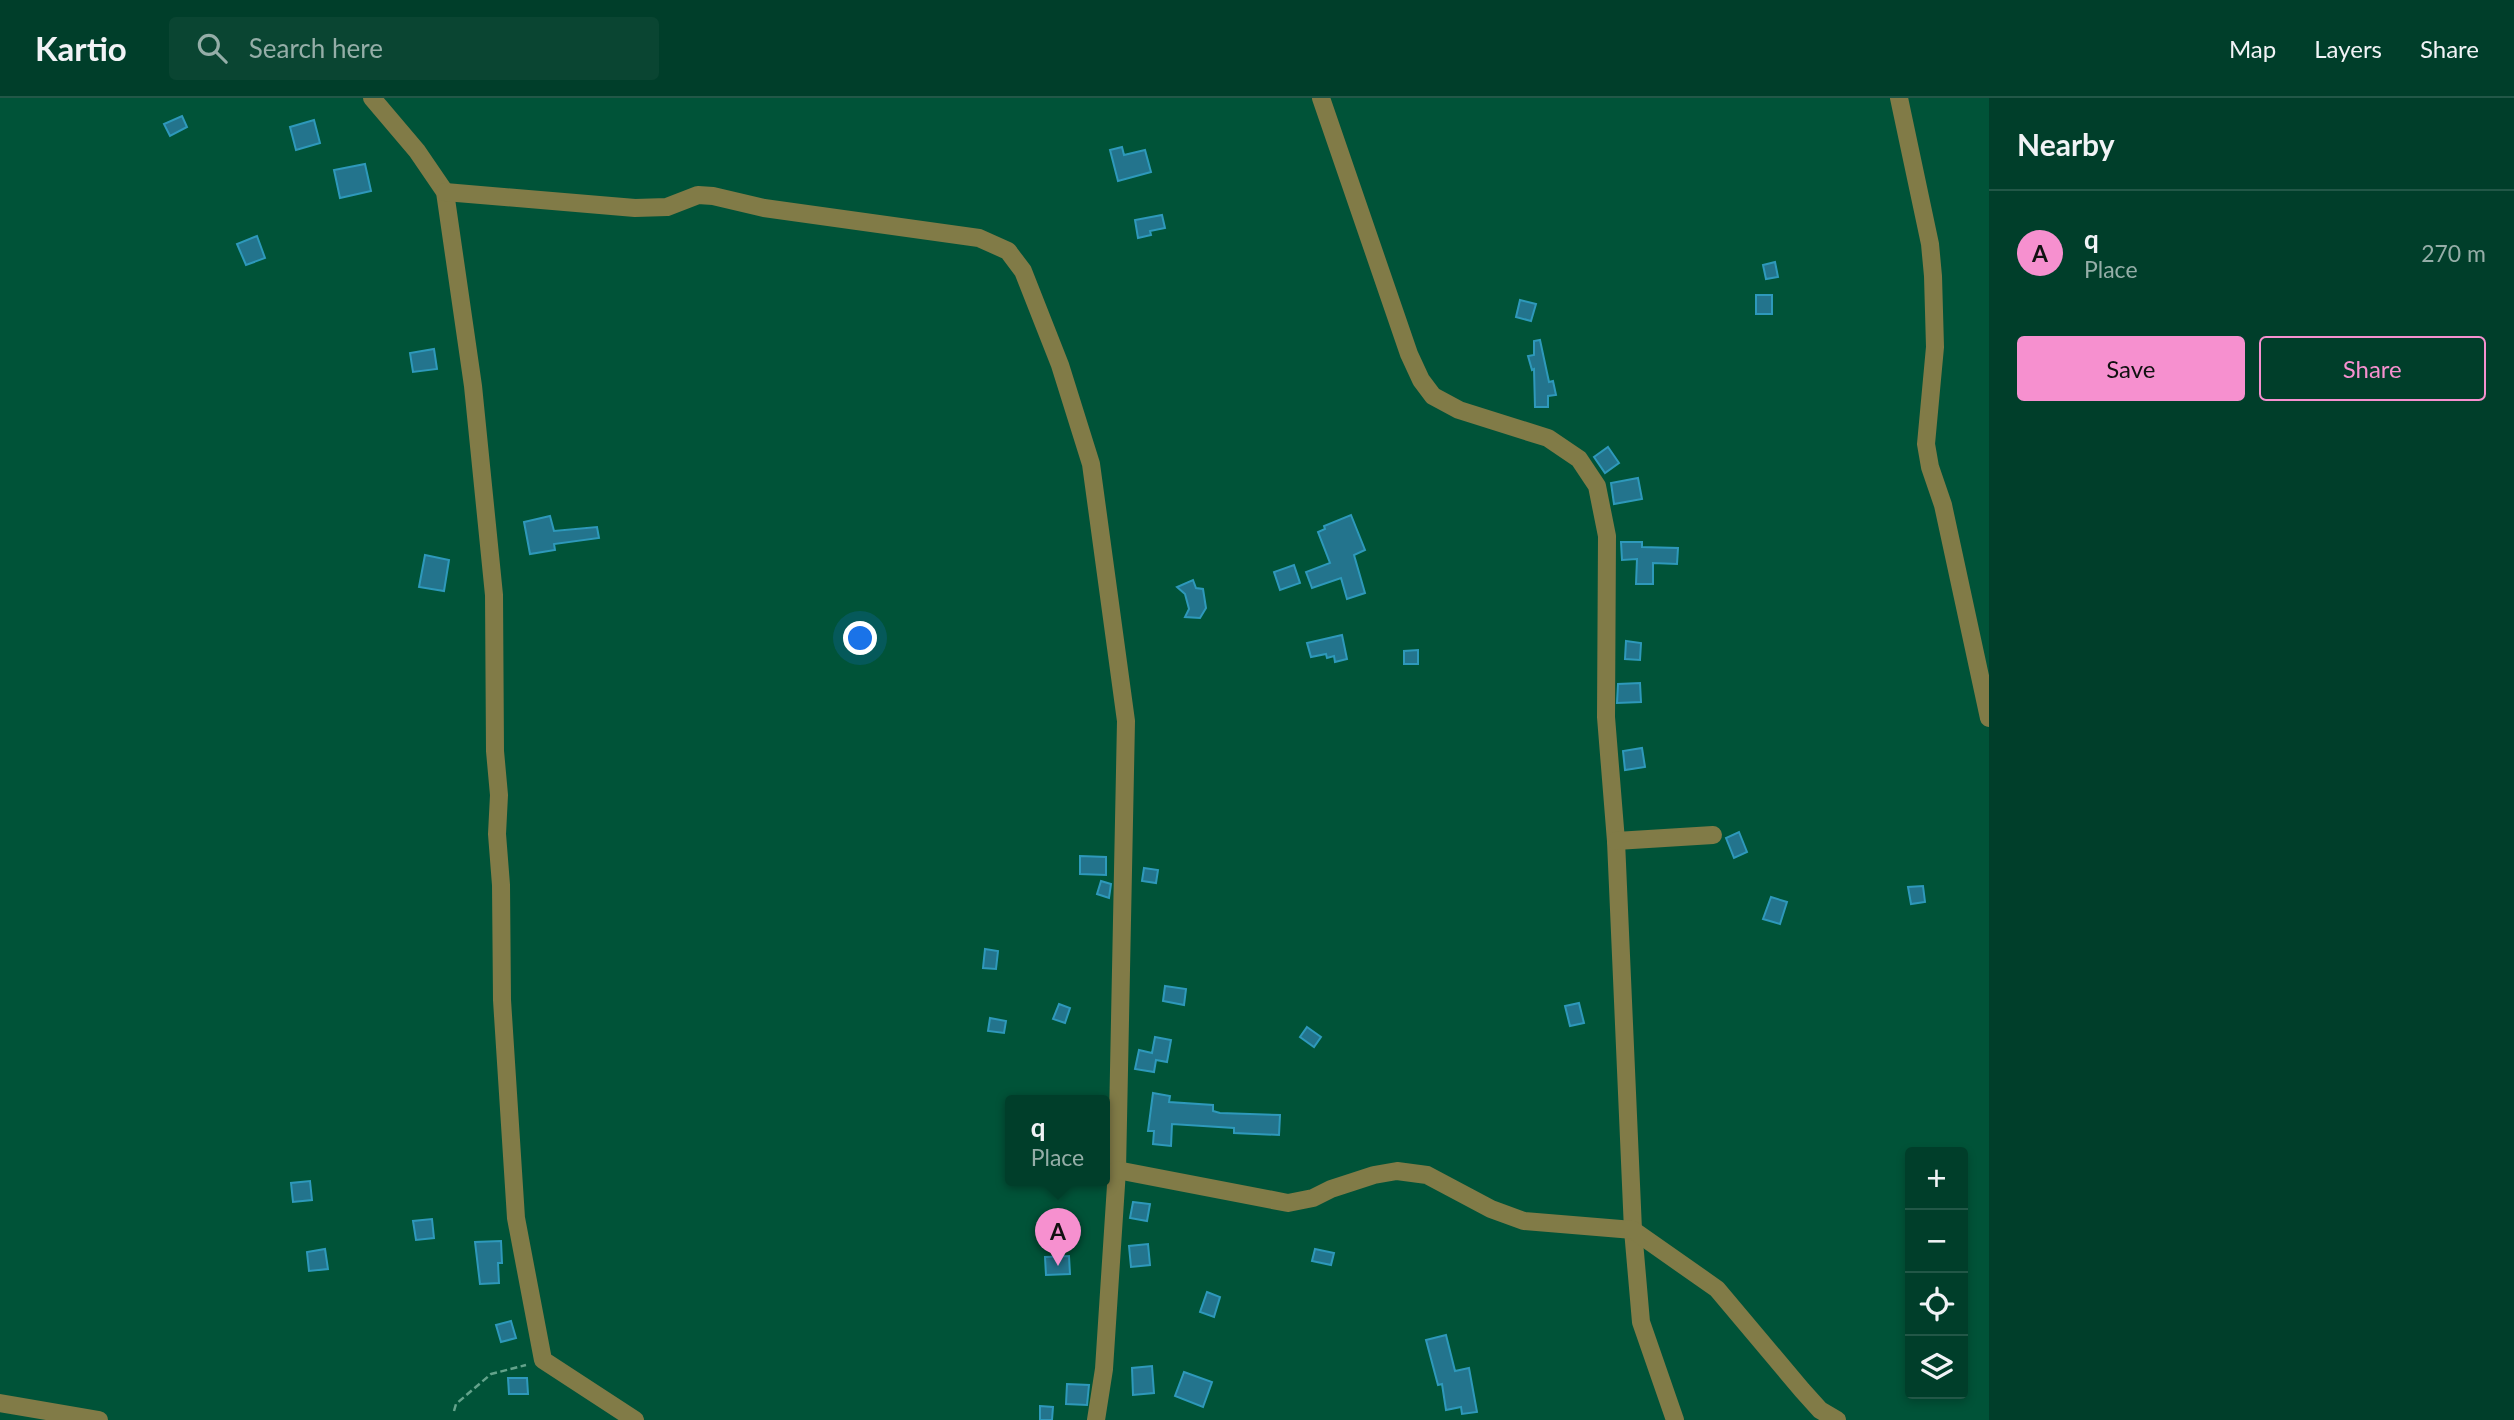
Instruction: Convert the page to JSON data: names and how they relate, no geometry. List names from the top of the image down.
{
  "page": {
    "header": "Kartio",
    "search": "Search here",
    "nav": ["Map", "Layers", "Share"],
    "heading": "Nearby",
    "list": [
      {
        "mark": "A",
        "name": "q",
        "note": "Place",
        "value": "270 m"
      }
    ],
    "buttons": ["Save", "Share"],
    "popup": ["q", "Place"],
    "map_buttons": ["+", "−"],
    "pins": "A"
  }
}
